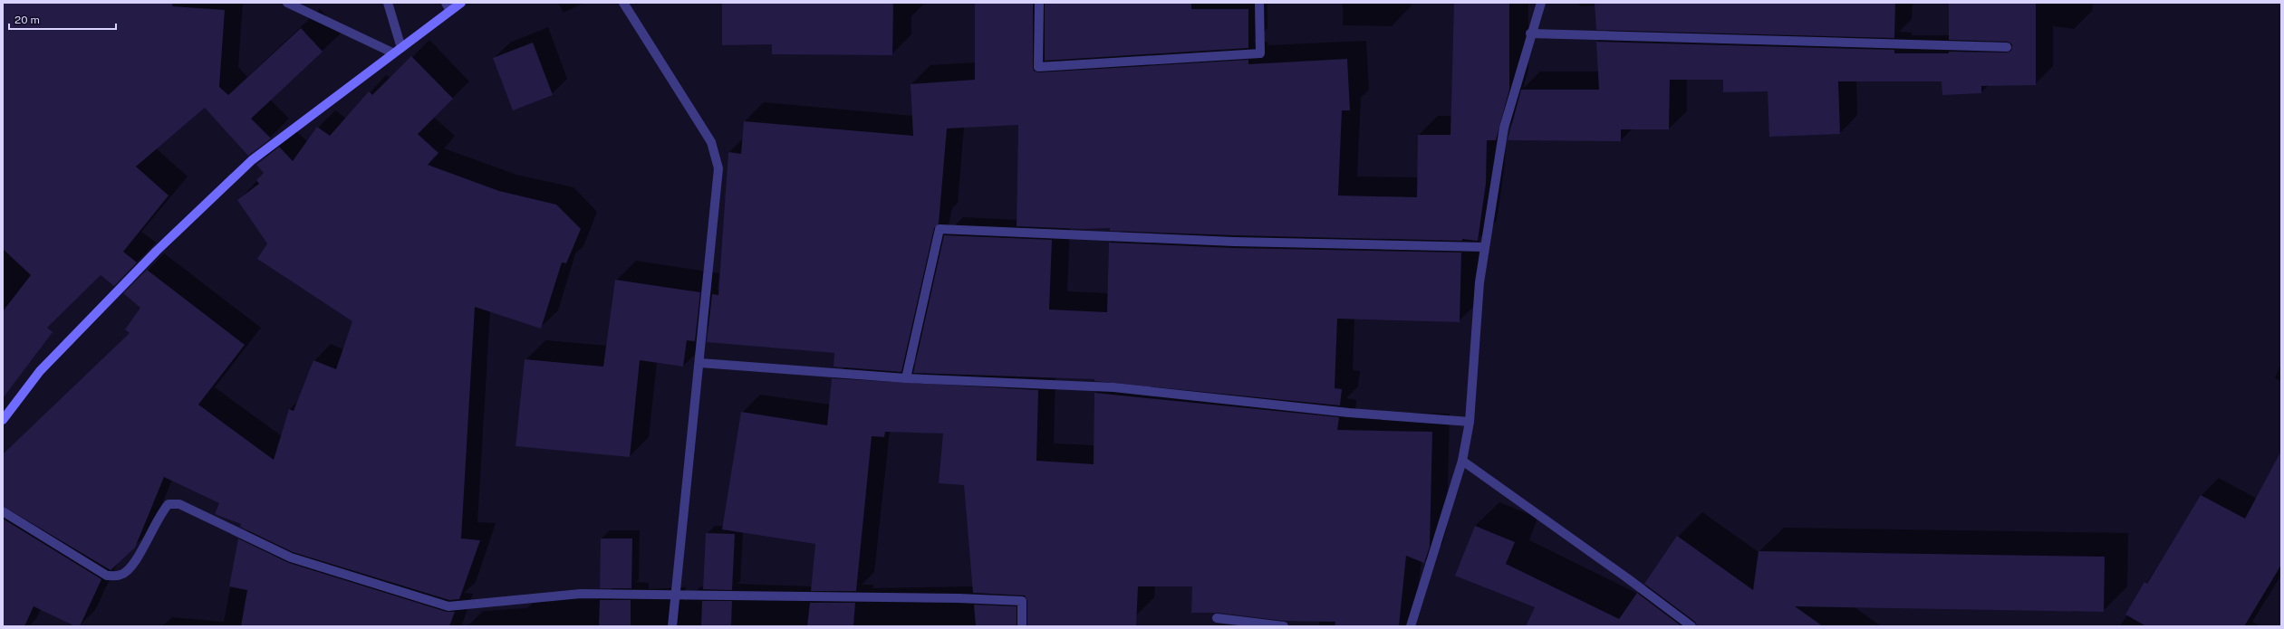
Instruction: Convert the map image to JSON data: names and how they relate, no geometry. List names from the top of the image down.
{
  "scale_bar": "20 m"
}
